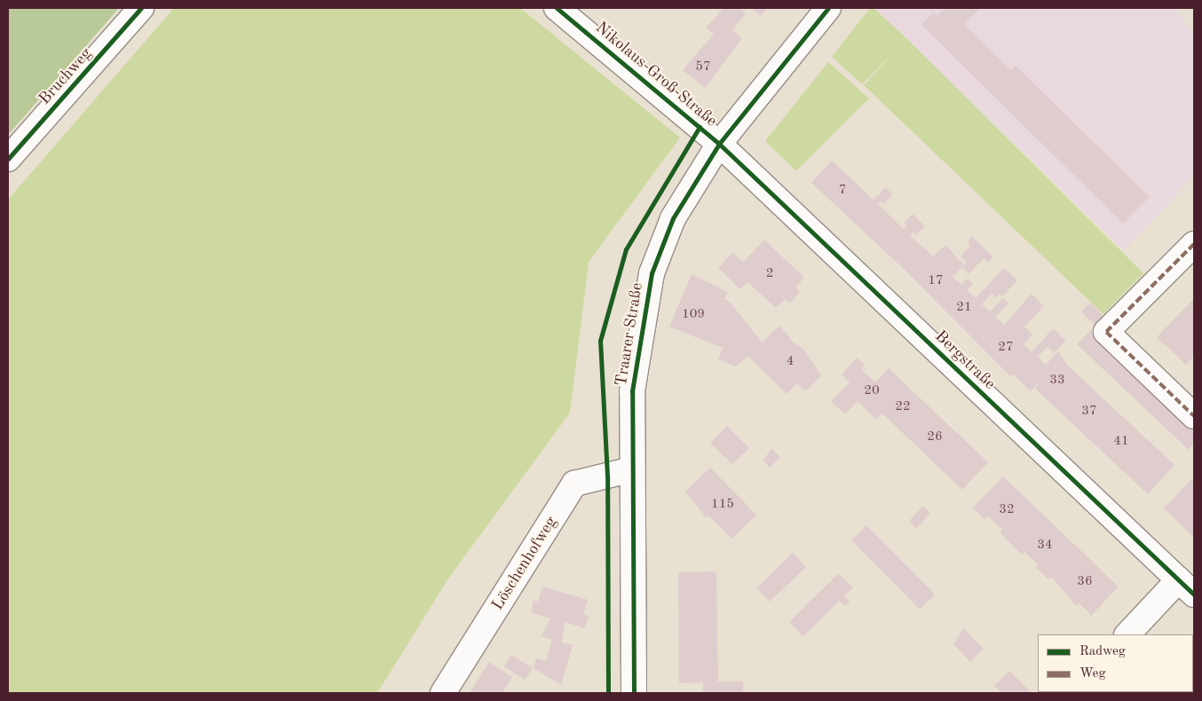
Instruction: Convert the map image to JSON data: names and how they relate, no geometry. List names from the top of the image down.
{
  "streets": {
    "street": [
      "Nikolaus-Groß-Straße",
      "Bruchweg",
      "Traarer Straße",
      "Bergstraße",
      "Löschenhofweg"
    ]
  },
  "crossings": [
    ["Nikolaus-Groß-Straße", "Traarer Straße"],
    ["Nikolaus-Groß-Straße", "Bergstraße"],
    ["Traarer Straße", "Bergstraße"],
    ["Traarer Straße", "Löschenhofweg"]
  ],
  "house_numbers": [
    "57",
    "7",
    "2",
    "17",
    "21",
    "109",
    "27",
    "4",
    "33",
    "20",
    "22",
    "37",
    "26",
    "41",
    "115",
    "32",
    "34",
    "36"
  ],
  "legend": ["Radweg", "Weg"]
}
